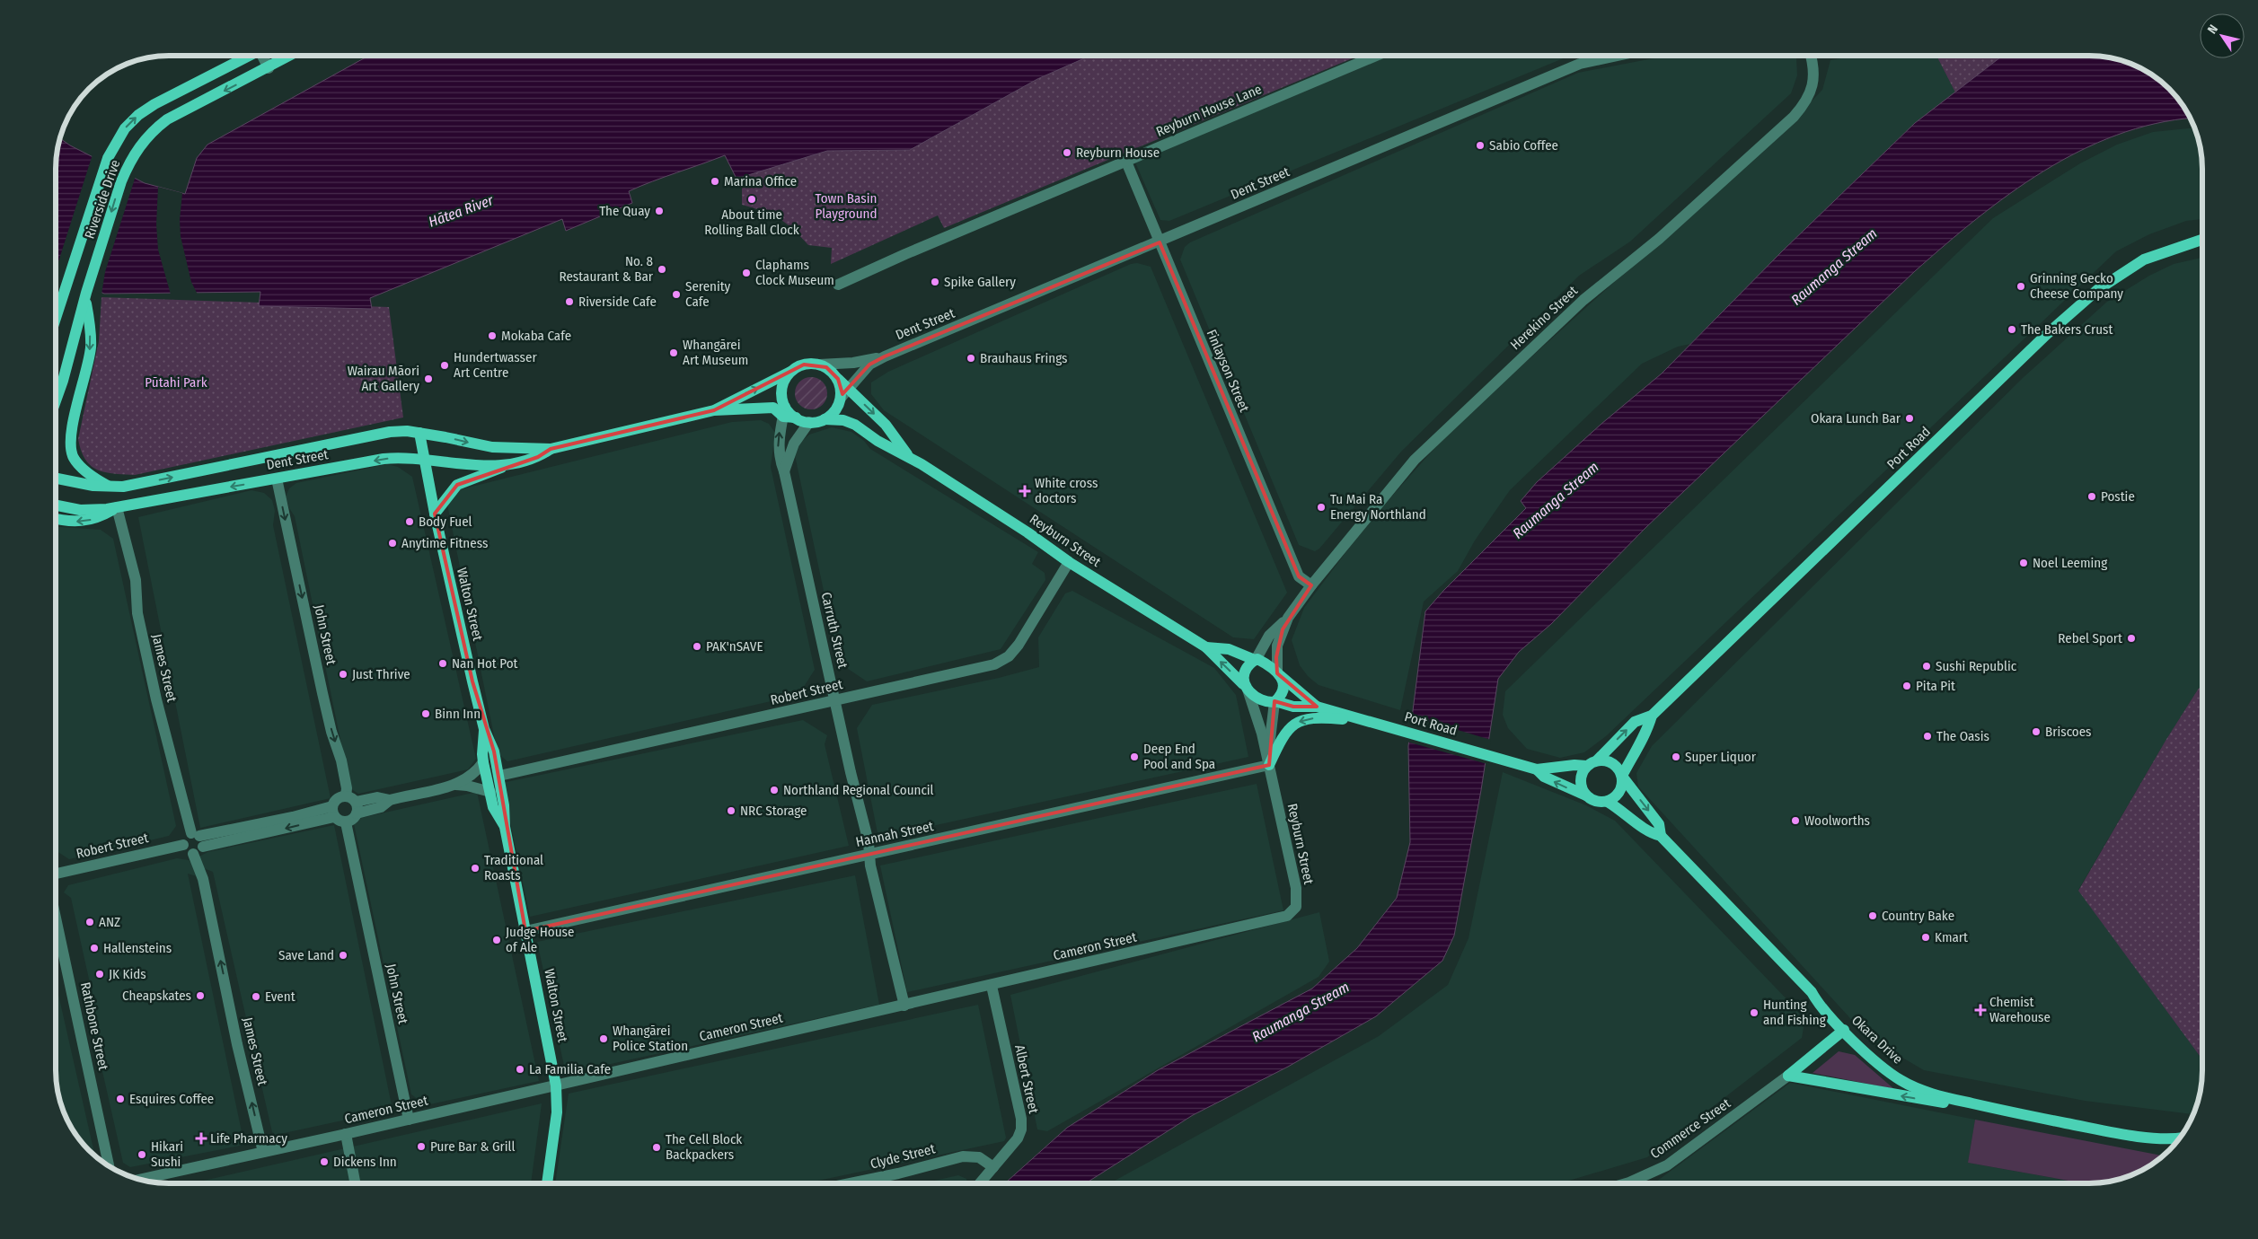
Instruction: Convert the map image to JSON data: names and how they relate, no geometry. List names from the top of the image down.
{
  "streets": {
    "main road": [
      "Dent Street",
      "Riverside Drive",
      "Port Road",
      "Reyburn Street",
      "Walton Street",
      "Okara Drive",
      "Commerce Street"
    ],
    "street": [
      "Reyburn House Lane",
      "Herekino Street",
      "Finlayson Street",
      "Carruth Street",
      "John Street",
      "James Street",
      "Robert Street",
      "Hannah Street",
      "Cameron Street",
      "Rathbone Street",
      "Albert Street",
      "Clyde Street"
    ]
  },
  "crossings": [
    ["Reyburn House Lane", "Finlayson Street"],
    ["Dent Street", "Finlayson Street"],
    ["Dent Street", "Reyburn Street"],
    ["Dent Street", "Walton Street"],
    ["Dent Street", "Carruth Street"],
    ["Dent Street", "John Street"],
    ["Dent Street", "James Street"],
    ["Herekino Street", "Finlayson Street"],
    ["Herekino Street", "Port Road"],
    ["Herekino Street", "Reyburn Street"],
    ["Port Road", "Reyburn Street"],
    ["Port Road", "Okara Drive"],
    ["Reyburn Street", "Carruth Street"],
    ["Reyburn Street", "Robert Street"],
    ["Reyburn Street", "Hannah Street"],
    ["Reyburn Street", "Cameron Street"],
    ["Walton Street", "Robert Street"],
    ["Walton Street", "Hannah Street"],
    ["Walton Street", "Cameron Street"],
    ["Carruth Street", "Robert Street"],
    ["Carruth Street", "Hannah Street"],
    ["Carruth Street", "Cameron Street"],
    ["John Street", "Cameron Street"],
    ["James Street", "Robert Street"],
    ["James Street", "Cameron Street"],
    ["Cameron Street", "Albert Street"],
    ["Okara Drive", "Commerce Street"],
    ["Albert Street", "Clyde Street"]
  ],
  "one_way": ["John Street", "James Street"],
  "water": ["Hātea River", "Raumanga Stream"],
  "parks": ["Town Basin Playground", "Pūtahi Park"],
  "places": {
    "other": [
      "Sabio Coffee",
      "Reyburn House",
      "Marina Office",
      "About time Rolling Ball Clock",
      "The Quay",
      "No. 8 Restaurant & Bar",
      "Claphams Clock Museum",
      "Spike Gallery",
      "Grinning Gecko Cheese Company",
      "Serenity Cafe",
      "Riverside Cafe",
      "The Bakers Crust",
      "Mokaba Cafe",
      "Whangārei Art Museum",
      "Brauhaus Frings",
      "Hundertwasser Art Centre",
      "Wairau Māori Art Gallery",
      "Okara Lunch Bar",
      "Postie",
      "Tu Mai Ra Energy Northland",
      "Body Fuel",
      "Anytime Fitness",
      "Noel Leeming",
      "Rebel Sport",
      "PAK'nSAVE",
      "Nan Hot Pot",
      "Sushi Republic",
      "Just Thrive",
      "Pita Pit",
      "Binn Inn",
      "Briscoes",
      "The Oasis",
      "Deep End Pool and Spa",
      "Super Liquor",
      "Northland Regional Council",
      "NRC Storage",
      "Woolworths",
      "Traditional Roasts",
      "Country Bake",
      "ANZ",
      "Kmart",
      "Judge House of Ale",
      "Hallensteins",
      "Save Land",
      "JK Kids",
      "Cheapskates",
      "Event",
      "Hunting and Fishing",
      "Whangārei Police Station",
      "La Familia Cafe",
      "Esquires Coffee",
      "Pure Bar & Grill",
      "The Cell Block Backpackers",
      "Hikari Sushi",
      "Dickens Inn"
    ],
    "health": ["White cross doctors", "Chemist Warehouse", "Life Pharmacy"]
  },
  "north": "top left"
}
